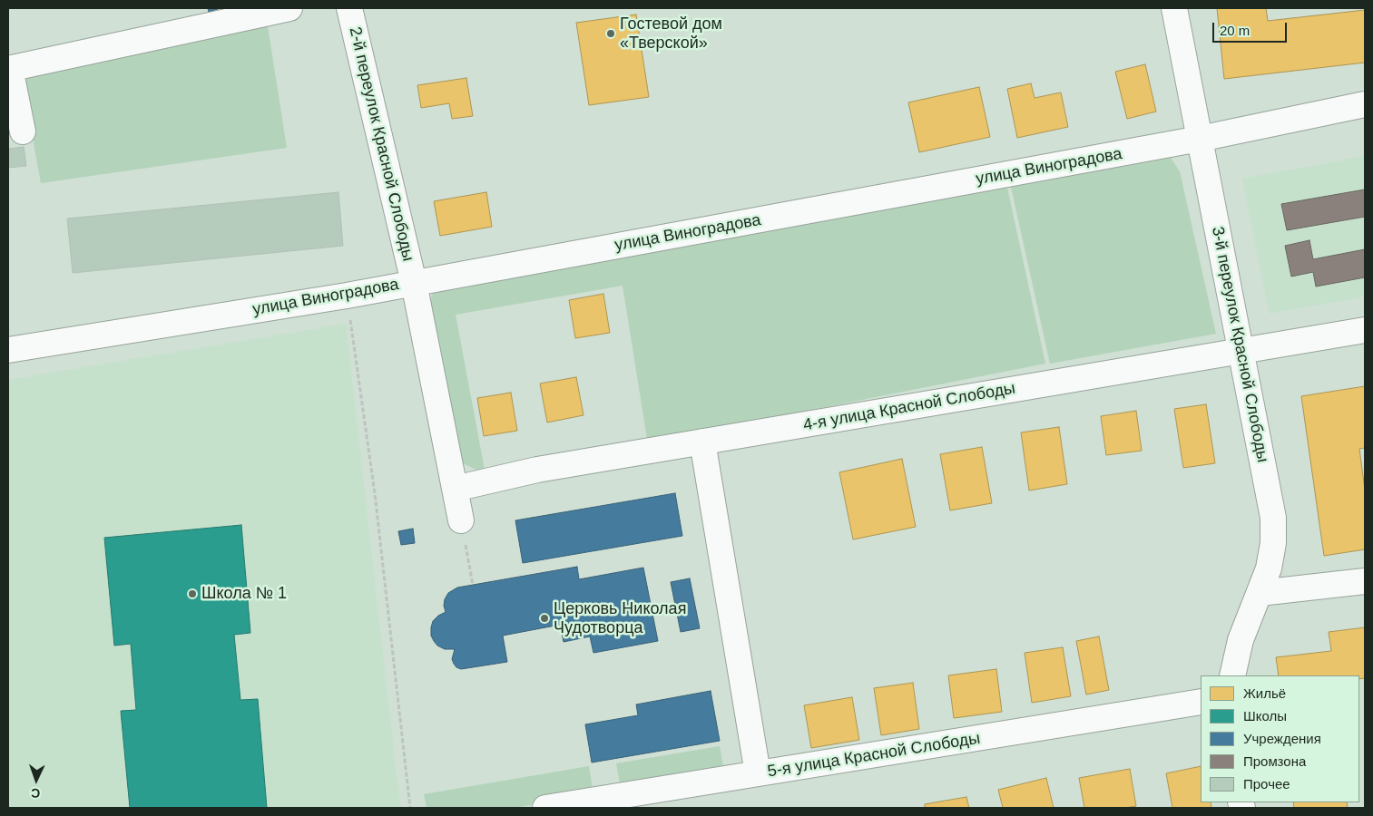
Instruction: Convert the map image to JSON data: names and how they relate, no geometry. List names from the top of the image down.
{
  "streets": {
    "street": [
      "2-й переулок Красной Слободы",
      "улица Виноградова",
      "3-й переулок Красной Слободы",
      "4-я улица Красной Слободы",
      "5-я улица Красной Слободы"
    ]
  },
  "crossings": [
    ["2-й переулок Красной Слободы", "улица Виноградова"],
    ["2-й переулок Красной Слободы", "4-я улица Красной Слободы"],
    ["улица Виноградова", "3-й переулок Красной Слободы"],
    ["3-й переулок Красной Слободы", "4-я улица Красной Слободы"]
  ],
  "places": ["Гостевой дом «Тверской»", "Школа № 1", "Церковь Николая Чудотворца"],
  "legend": [
    "Жильё",
    "Школы",
    "Учреждения",
    "Промзона",
    "Прочее"
  ],
  "scale_bar": "20 m",
  "north": "bottom"
}
